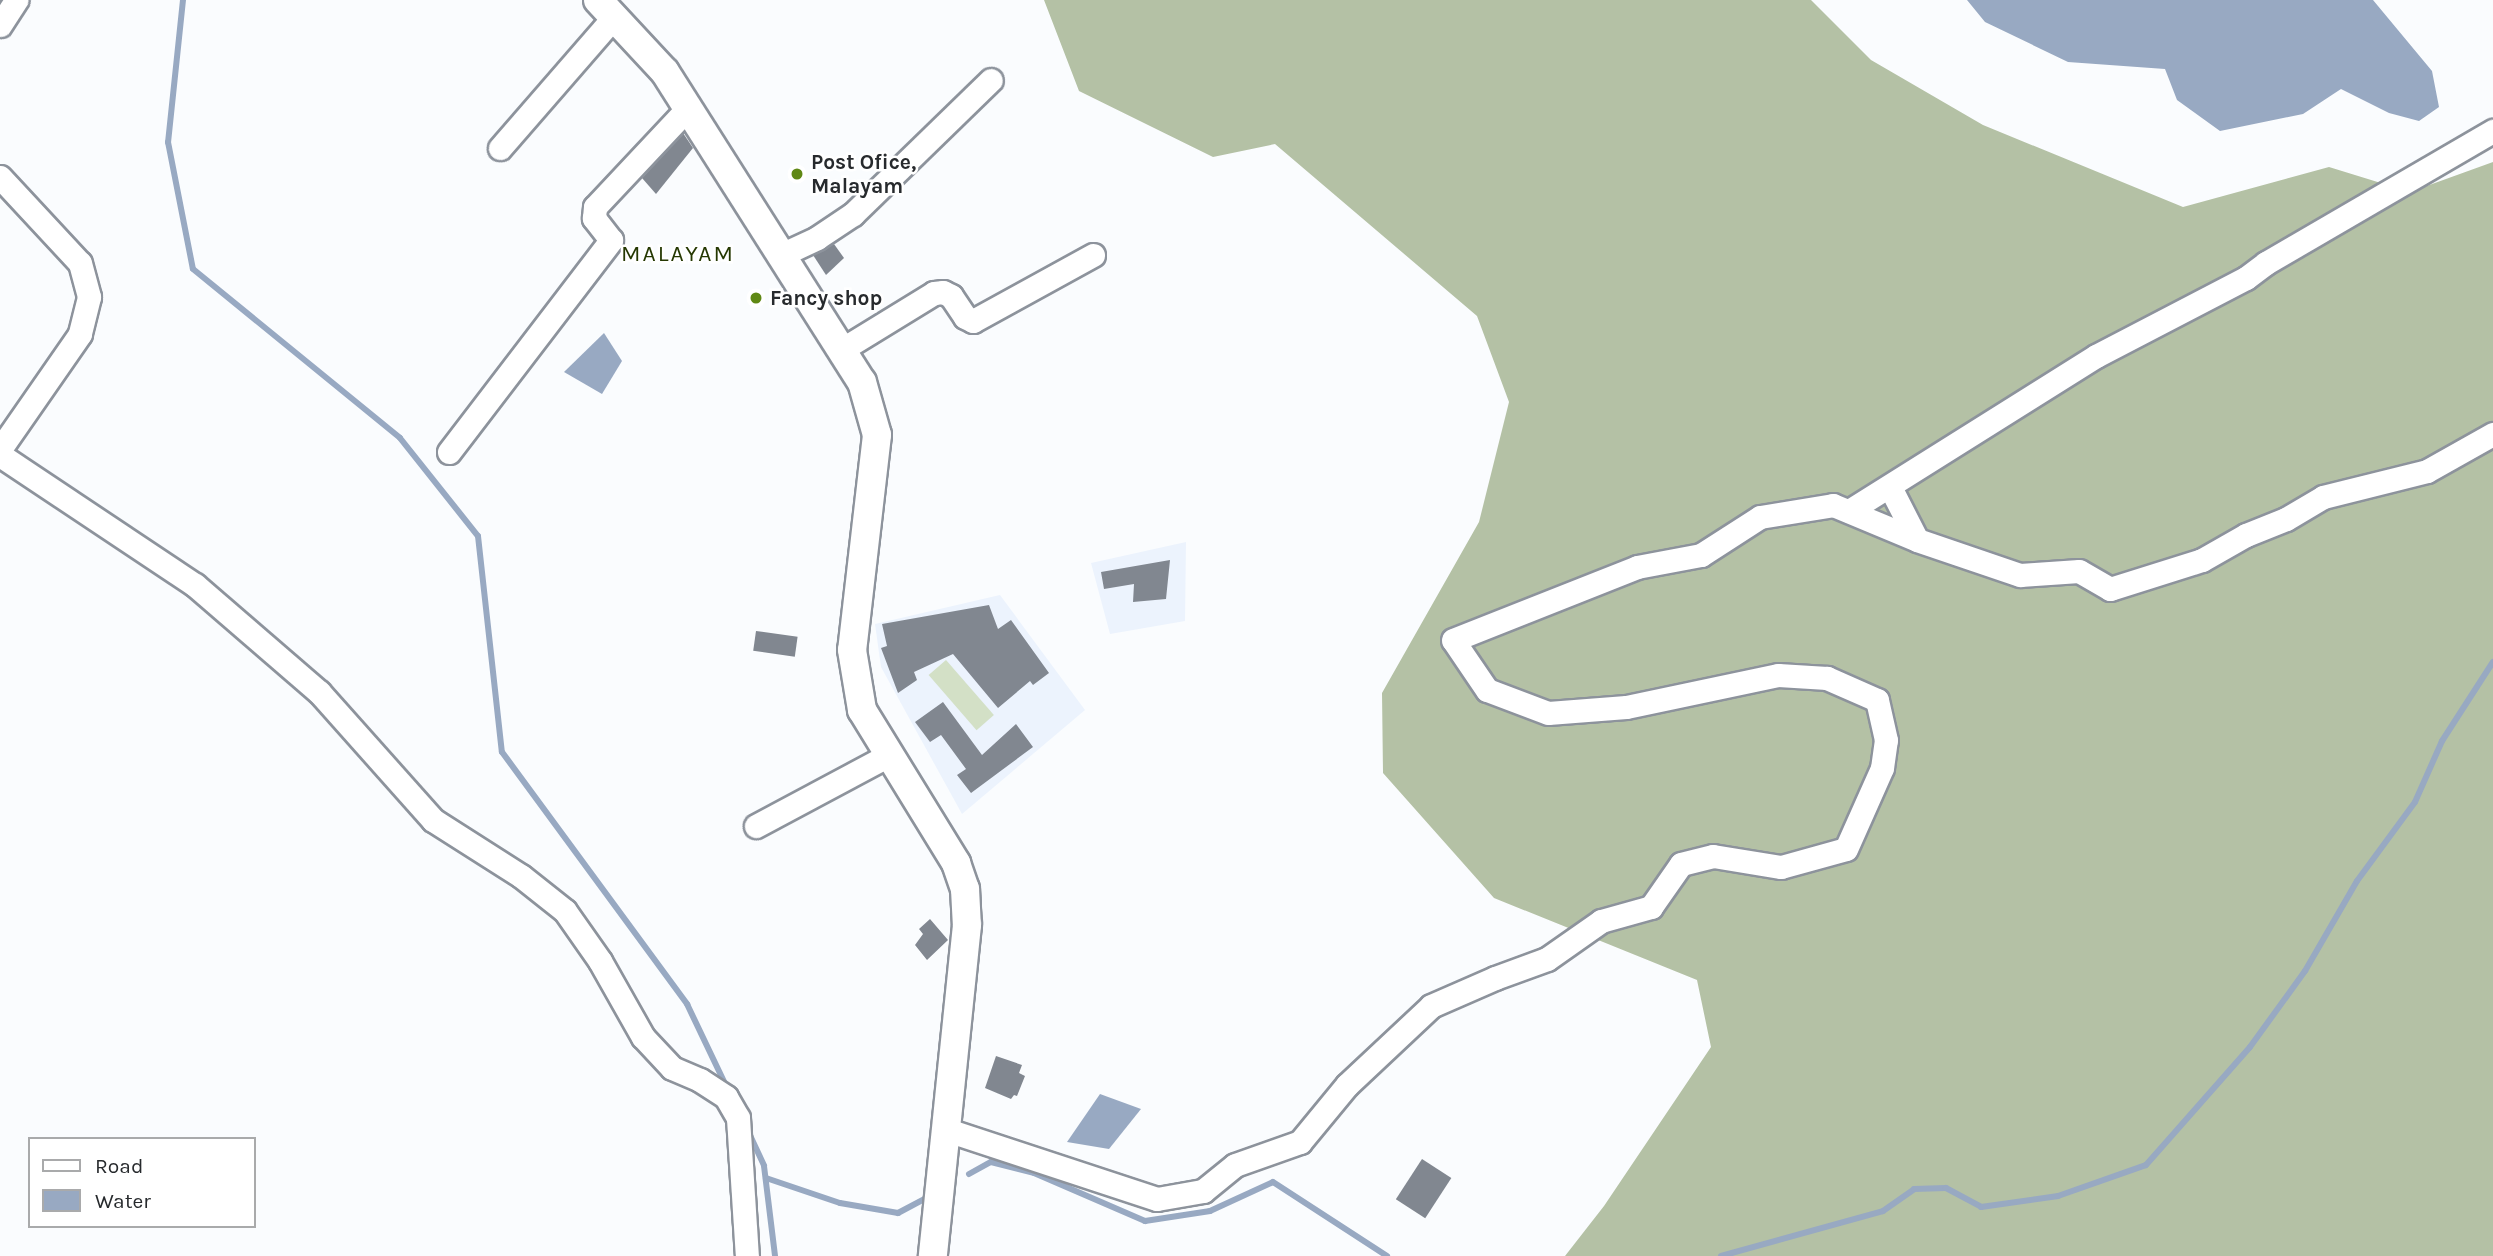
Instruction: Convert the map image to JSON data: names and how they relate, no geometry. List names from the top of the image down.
{
  "districts": ["MALAYAM"],
  "places": ["Post Ofice, Malayam", "Fancy shop"],
  "legend": ["Road", "Water"]
}
